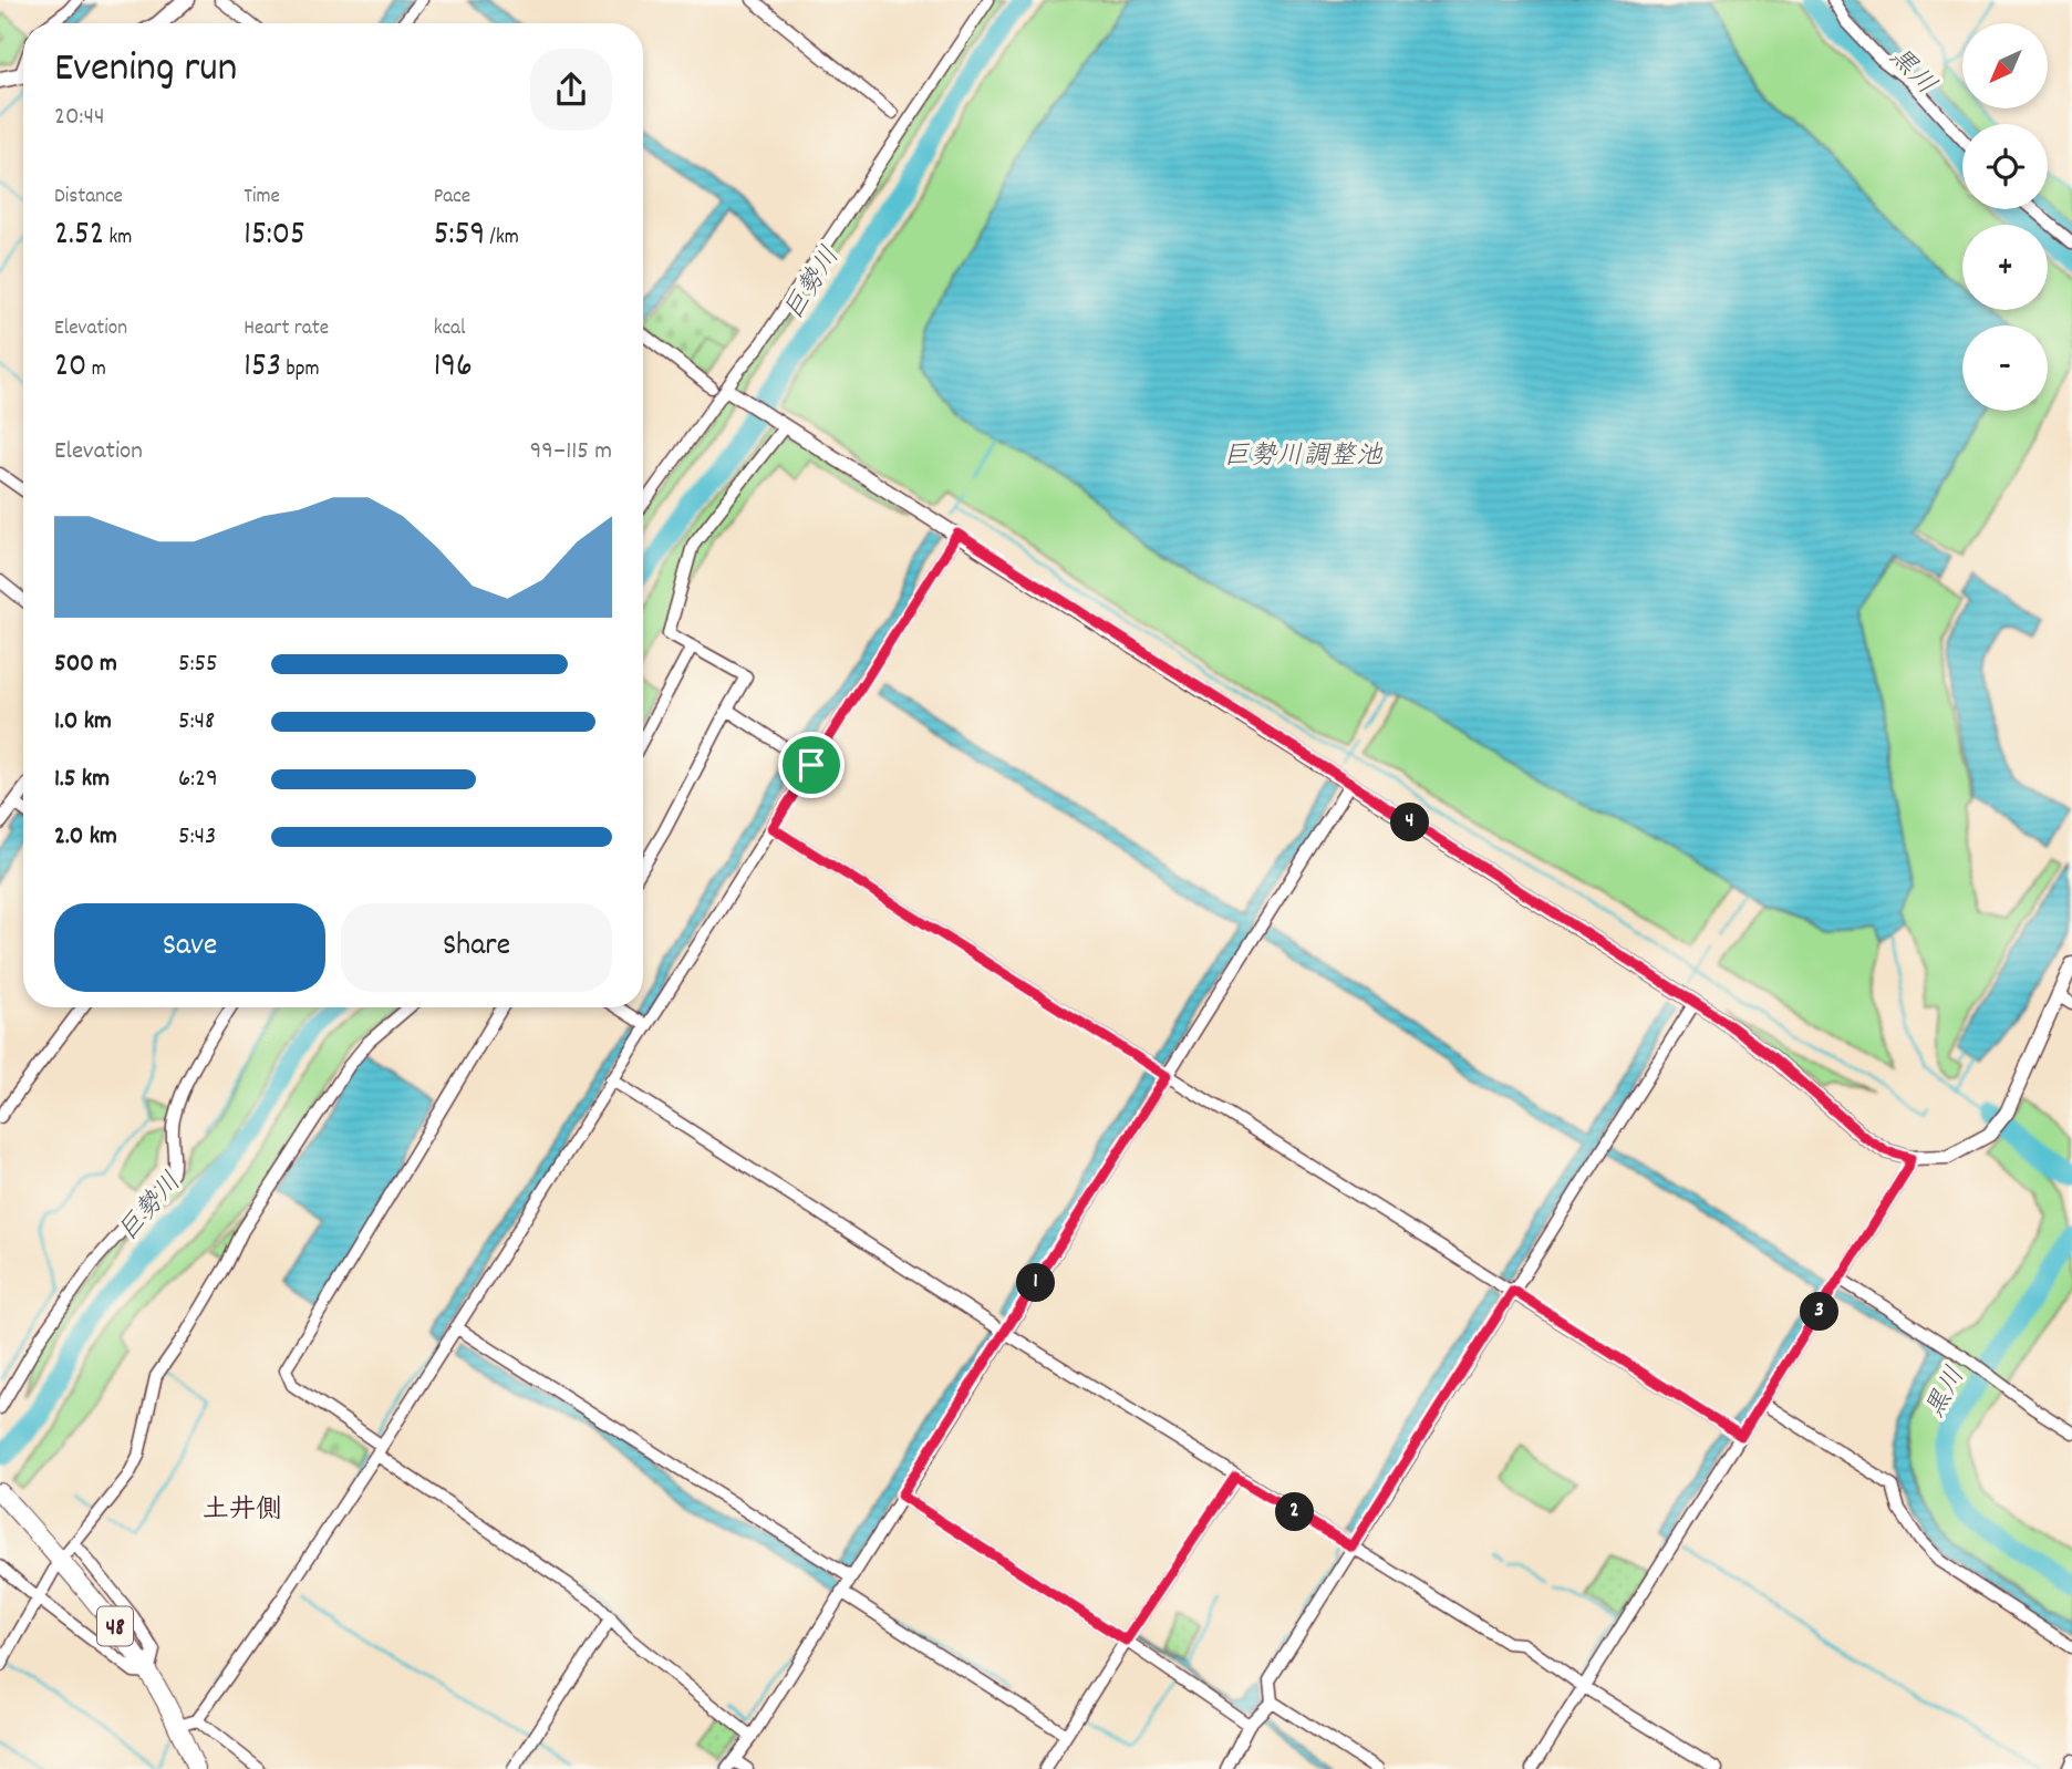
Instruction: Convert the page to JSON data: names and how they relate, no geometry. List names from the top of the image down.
{
  "streets": {
    "main road": ["48"]
  },
  "districts": ["土井側"],
  "water": ["黒川", "巨勢川", "巨勢川調整池"],
  "north": "bottom left",
  "page": {
    "map_buttons": ["+", "−"],
    "heading": ["Evening run", "20:44"],
    "stats": [
      ["Distance", "2.52 km"],
      ["Time", "15:05"],
      ["Pace", "5:59 /km"],
      ["Elevation", "20 m"],
      ["Heart rate", "153 bpm"],
      ["kcal", "196"]
    ],
    "chart": ["Elevation", "99–115 m"],
    "list": [
      {
        "name": "500 m",
        "note": "5:55"
      },
      {
        "name": "1.0 km",
        "note": "5:48"
      },
      {
        "name": "1.5 km",
        "note": "6:29"
      },
      {
        "name": "2.0 km",
        "note": "5:43"
      }
    ],
    "pins": [
      "4",
      "1",
      "3",
      "2"
    ],
    "buttons": ["Save", "Share"]
  }
}
